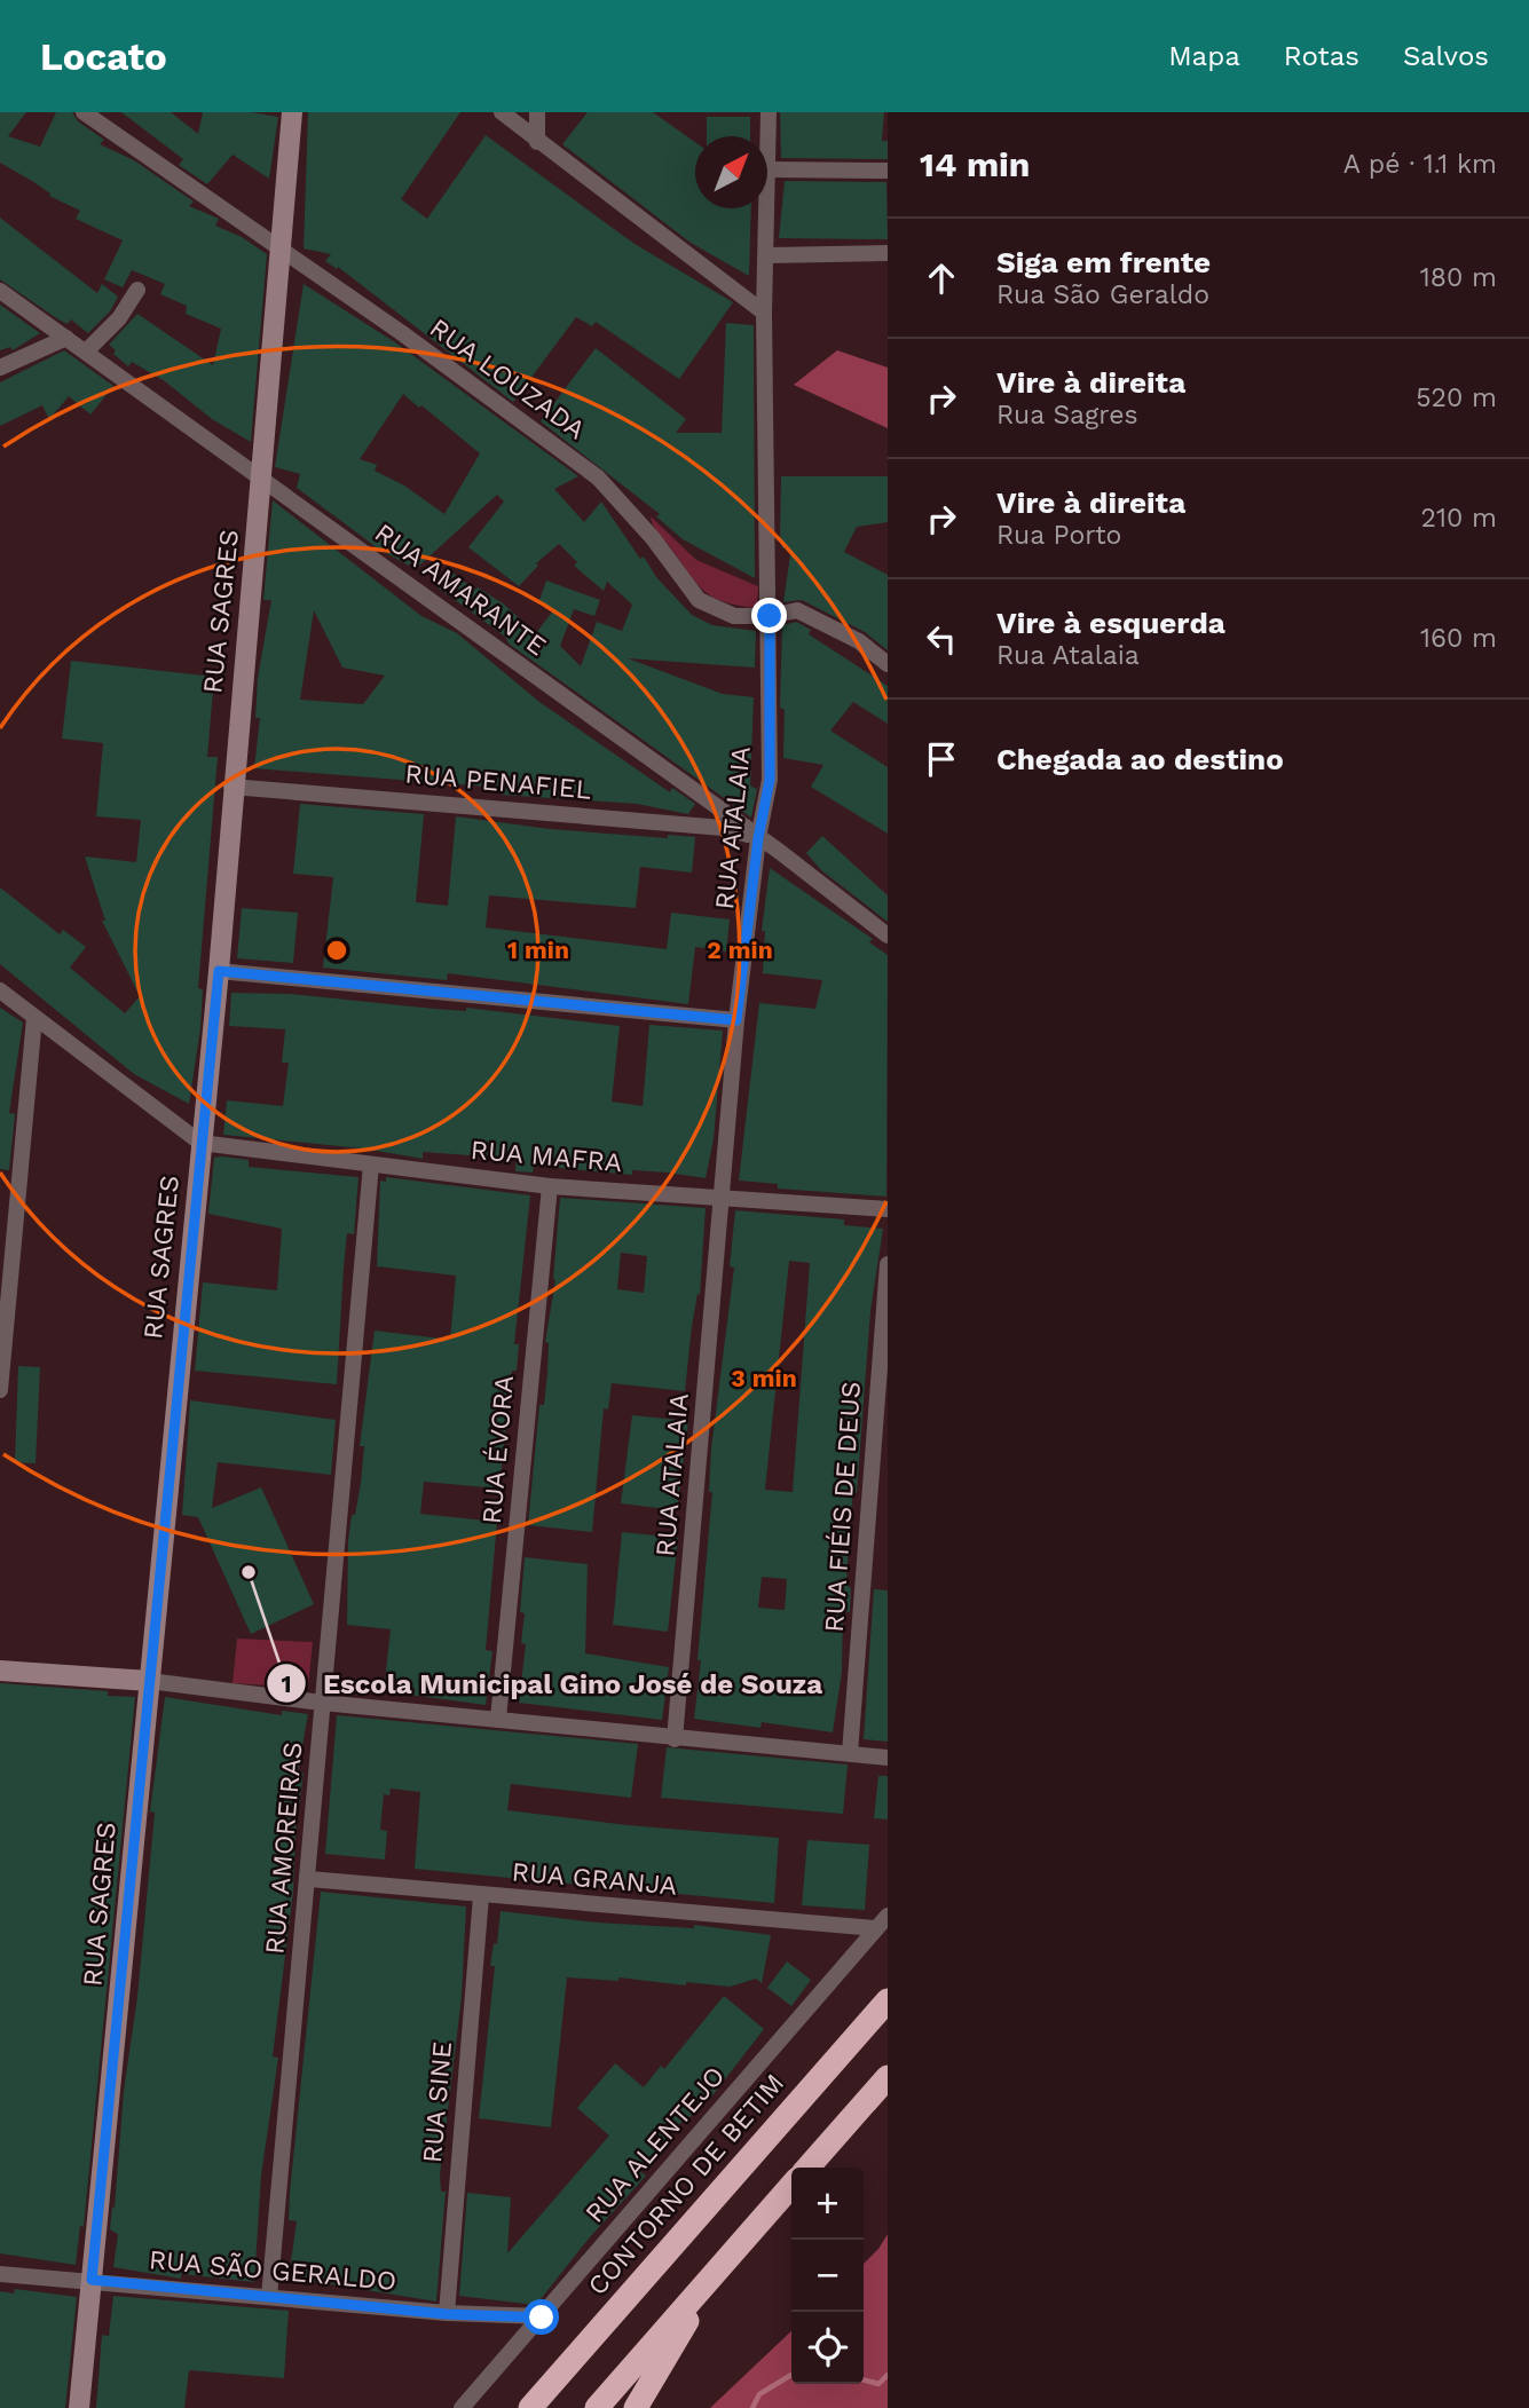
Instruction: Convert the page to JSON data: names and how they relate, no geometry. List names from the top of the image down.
{
  "streets": {
    "highway": ["CONTORNO DE BETIM"],
    "street": [
      "RUA LOUZADA",
      "RUA AMARANTE",
      "RUA SAGRES",
      "RUA PENAFIEL",
      "RUA ATALAIA",
      "RUA MAFRA",
      "RUA ÉVORA",
      "RUA FIÉIS DE DEUS",
      "RUA AMOREIRAS",
      "RUA GRANJA",
      "RUA SINE",
      "RUA ALENTEJO",
      "RUA SÃO GERALDO"
    ]
  },
  "crossings": [
    ["RUA LOUZADA", "RUA SAGRES"],
    ["RUA LOUZADA", "RUA ATALAIA"],
    ["RUA AMARANTE", "RUA SAGRES"],
    ["RUA AMARANTE", "RUA PENAFIEL"],
    ["RUA AMARANTE", "RUA ATALAIA"],
    ["RUA SAGRES", "RUA PENAFIEL"],
    ["RUA SAGRES", "RUA MAFRA"],
    ["RUA SAGRES", "RUA SÃO GERALDO"],
    ["RUA PENAFIEL", "RUA ATALAIA"],
    ["RUA ATALAIA", "RUA MAFRA"],
    ["RUA MAFRA", "RUA ÉVORA"],
    ["RUA MAFRA", "RUA AMOREIRAS"],
    ["RUA AMOREIRAS", "RUA GRANJA"],
    ["RUA AMOREIRAS", "RUA SÃO GERALDO"],
    ["RUA GRANJA", "RUA SINE"],
    ["RUA GRANJA", "RUA ALENTEJO"],
    ["RUA SINE", "RUA SÃO GERALDO"],
    ["RUA ALENTEJO", "RUA SÃO GERALDO"]
  ],
  "places": ["Escola Municipal Gino José de Souza"],
  "north": "top right",
  "page": {
    "header": "Locato",
    "nav": ["Mapa", "Rotas", "Salvos"],
    "heading": ["14 min", "A pé · 1.1 km"],
    "list": [
      ["Siga em frente", "Rua São Geraldo", "180 m"],
      ["Vire à direita", "Rua Sagres", "520 m"],
      ["Vire à direita", "Rua Porto", "210 m"],
      ["Vire à esquerda", "Rua Atalaia", "160 m"],
      "Chegada ao destino"
    ],
    "map_buttons": ["+", "−"]
  },
  "rings": ["1 min", "2 min", "3 min"]
}
